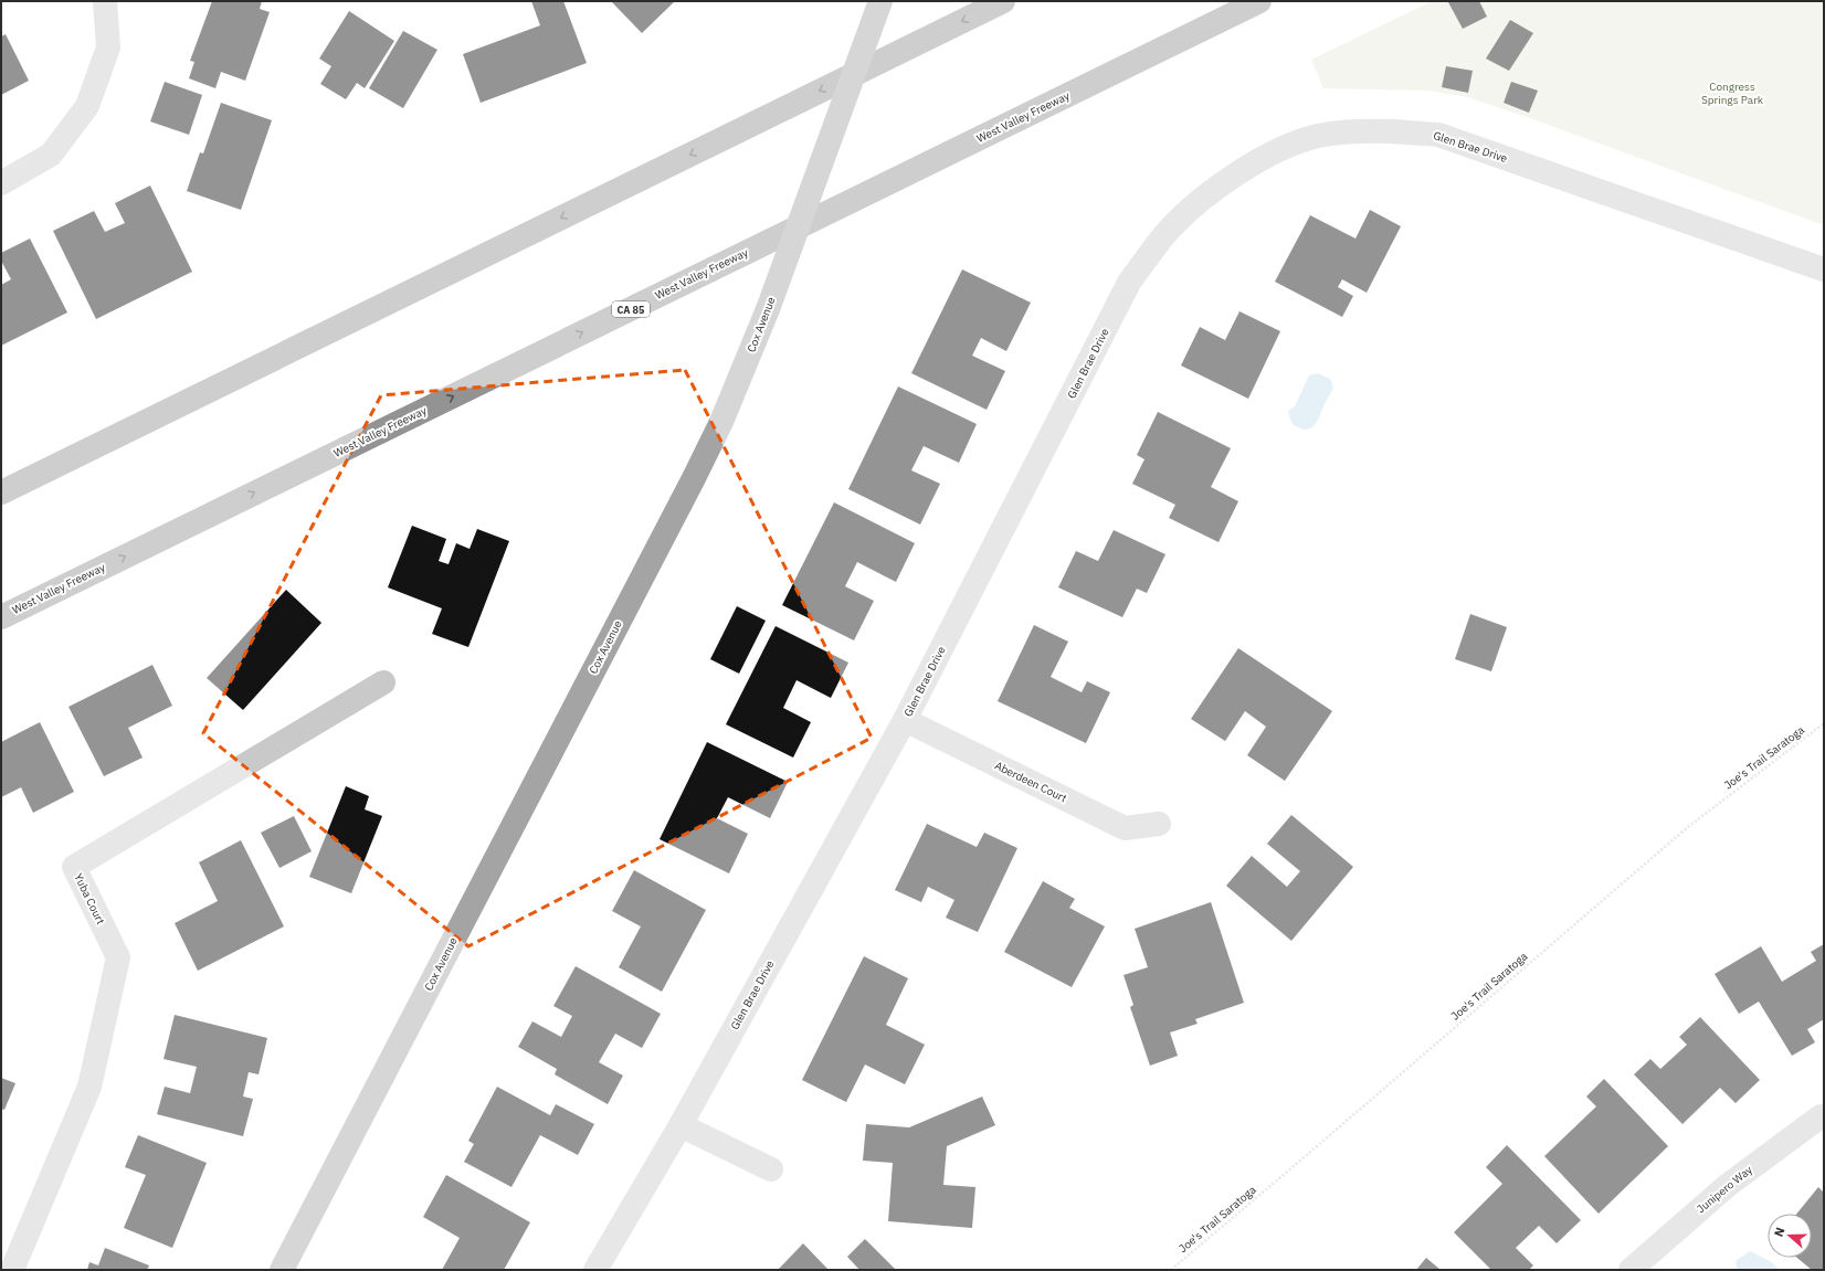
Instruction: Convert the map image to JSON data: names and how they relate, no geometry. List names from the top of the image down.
{
  "streets": {
    "highway": ["West Valley Freeway", "CA 85"],
    "main road": ["Cox Avenue"],
    "street": [
      "Glen Brae Drive",
      "Aberdeen Court",
      "Yuba Court",
      "Junipero Way"
    ],
    "path": ["Joe's Trail Saratoga"]
  },
  "crossings": [
    ["Glen Brae Drive", "Aberdeen Court"]
  ],
  "parks": ["Congress Springs Park"],
  "north": "left"
}
